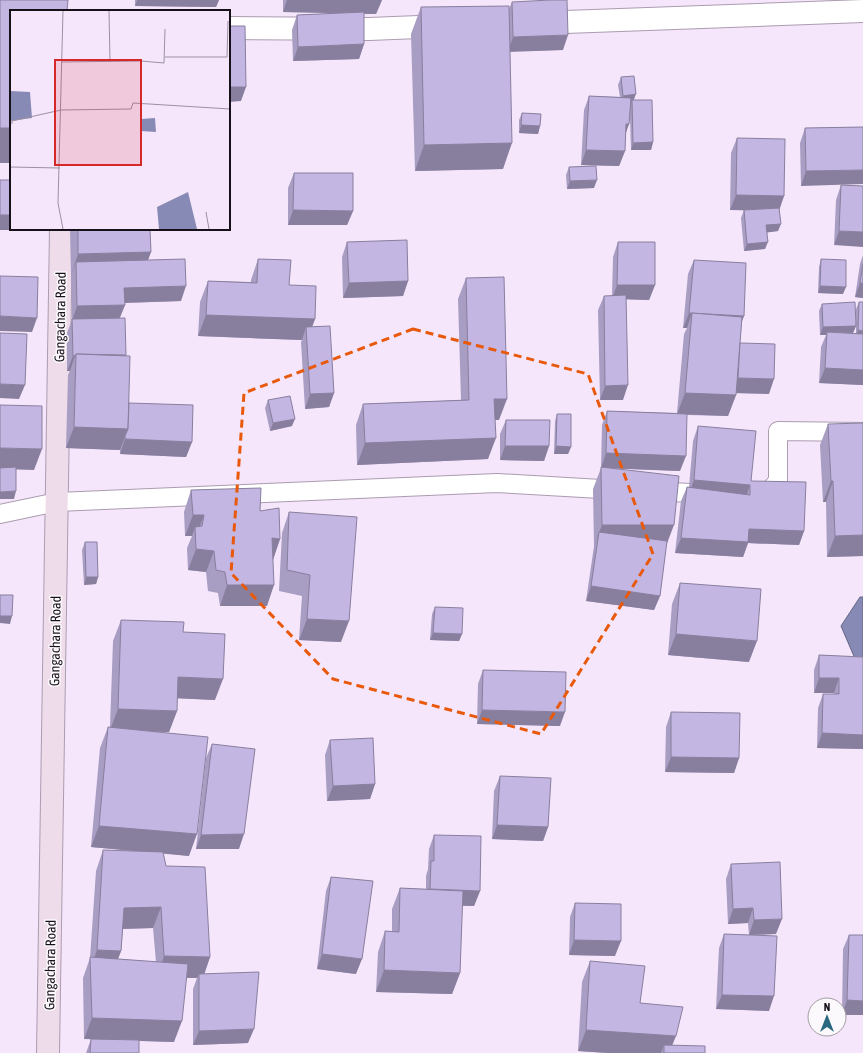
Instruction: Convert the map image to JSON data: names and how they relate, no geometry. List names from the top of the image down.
{
  "streets": {
    "main road": ["Gangachara Road"]
  },
  "north": "top"
}
